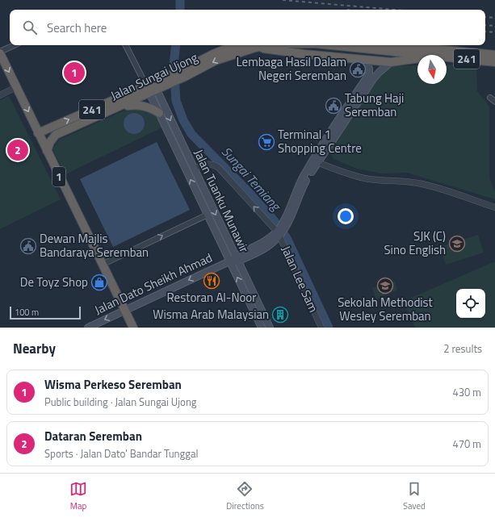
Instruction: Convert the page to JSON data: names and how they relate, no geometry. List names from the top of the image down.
{
  "streets": {
    "highway": ["241", "Jalan Sungai Ujong", "1"],
    "main road": ["Jalan Tuanku Munawir", "Jalan Dato Sheikh Ahmad"],
    "street": ["Jalan Lee Sam"]
  },
  "crossings": [
    ["Jalan Sungai Ujong", "1"],
    ["Jalan Sungai Ujong", "Jalan Tuanku Munawir"],
    ["1", "Jalan Dato Sheikh Ahmad"],
    ["Jalan Tuanku Munawir", "Jalan Lee Sam"],
    ["Jalan Tuanku Munawir", "Jalan Dato Sheikh Ahmad"],
    ["Jalan Lee Sam", "Jalan Dato Sheikh Ahmad"]
  ],
  "one_way": ["Jalan Lee Sam", "Jalan Dato Sheikh Ahmad"],
  "water": ["Sungai Temiang"],
  "places": {
    "public building": ["Lembaga Hasil Dalam Negeri Seremban", "Tabung Haji Seremban", "Dewan Majlis Bandaraya Seremban"],
    "supermarket": ["Terminal 1 Shopping Centre"],
    "school or university": ["SJK (C) Sino English", "Sekolah Methodist Wesley Seremban"],
    "restaurant": ["Restoran Al-Noor"],
    "shop": ["De Toyz Shop"],
    "building": ["Wisma Arab Malaysian"]
  },
  "scale_bar": "100 m",
  "north": "bottom",
  "page": {
    "search": "Search here",
    "pins": ["1", "2"],
    "scale": "100 m",
    "heading": ["Nearby", "2 results"],
    "list": [
      {
        "mark": "1",
        "name": "Wisma Perkeso Seremban",
        "note": "Public building · Jalan Sungai Ujong",
        "value": "430 m"
      },
      {
        "mark": "2",
        "name": "Dataran Seremban",
        "note": "Sports · Jalan Dato' Bandar Tunggal",
        "value": "470 m"
      }
    ],
    "nav": ["Map", "Directions", "Saved"]
  }
}
